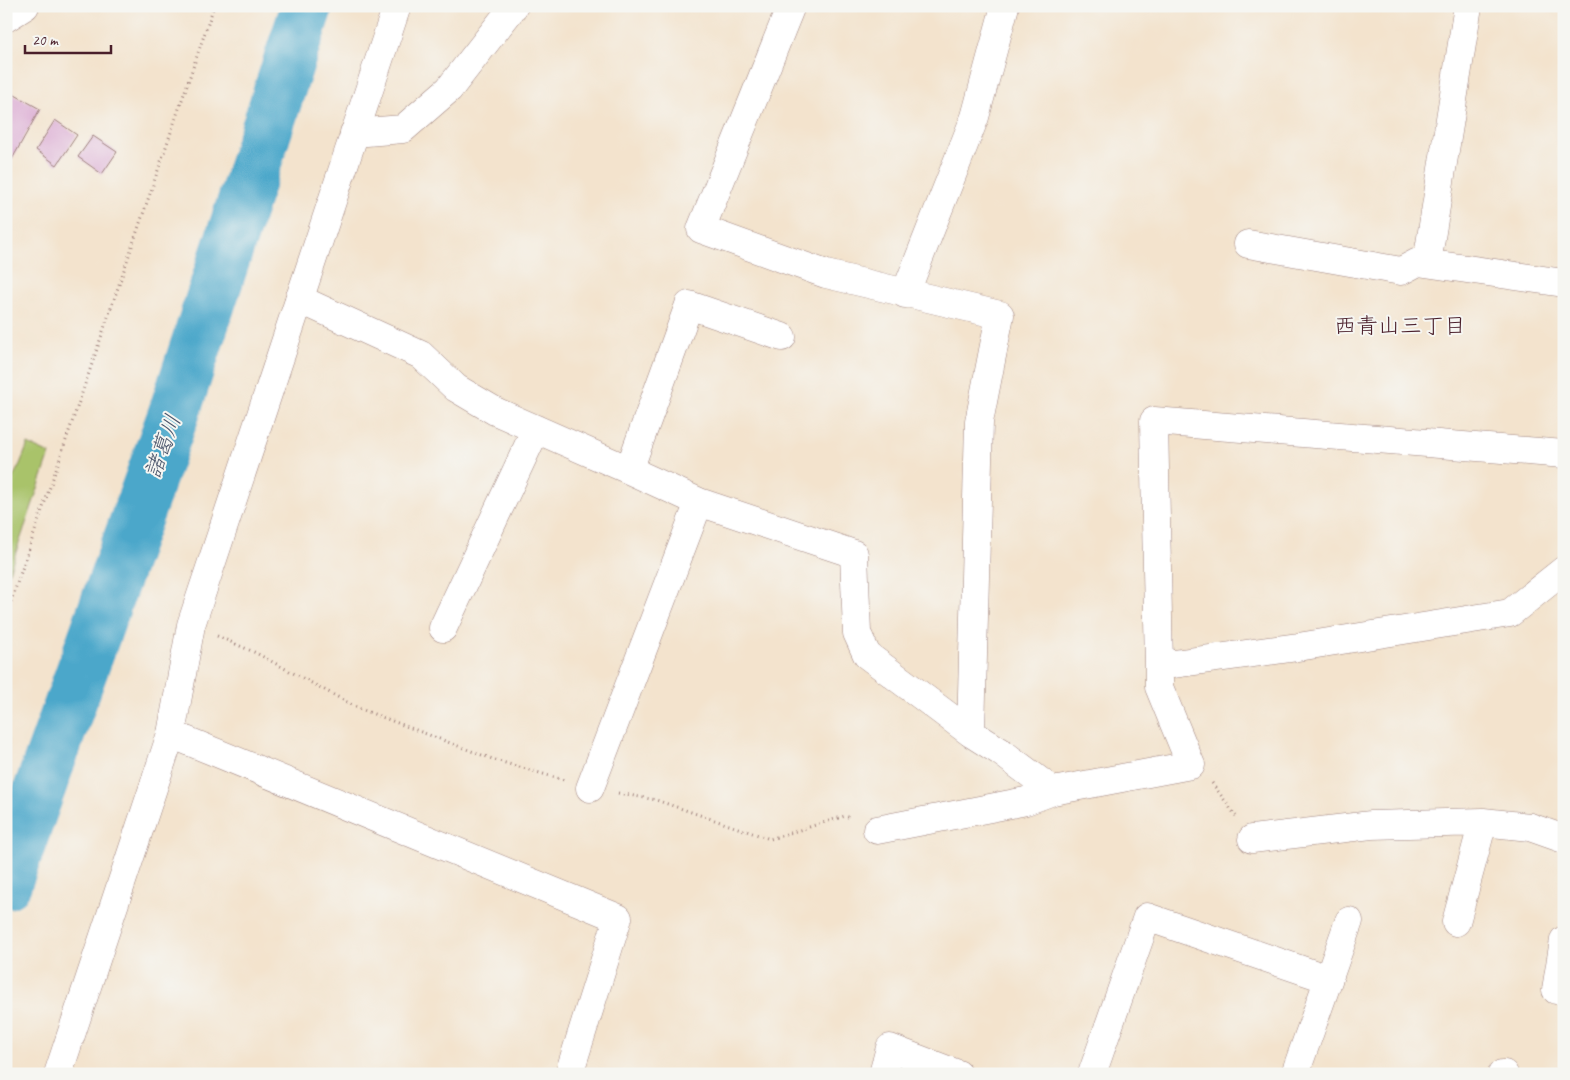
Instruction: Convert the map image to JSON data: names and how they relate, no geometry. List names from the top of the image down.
{
  "districts": ["西青山三丁目"],
  "water": ["諸葛川"],
  "scale_bar": "20 m"
}
